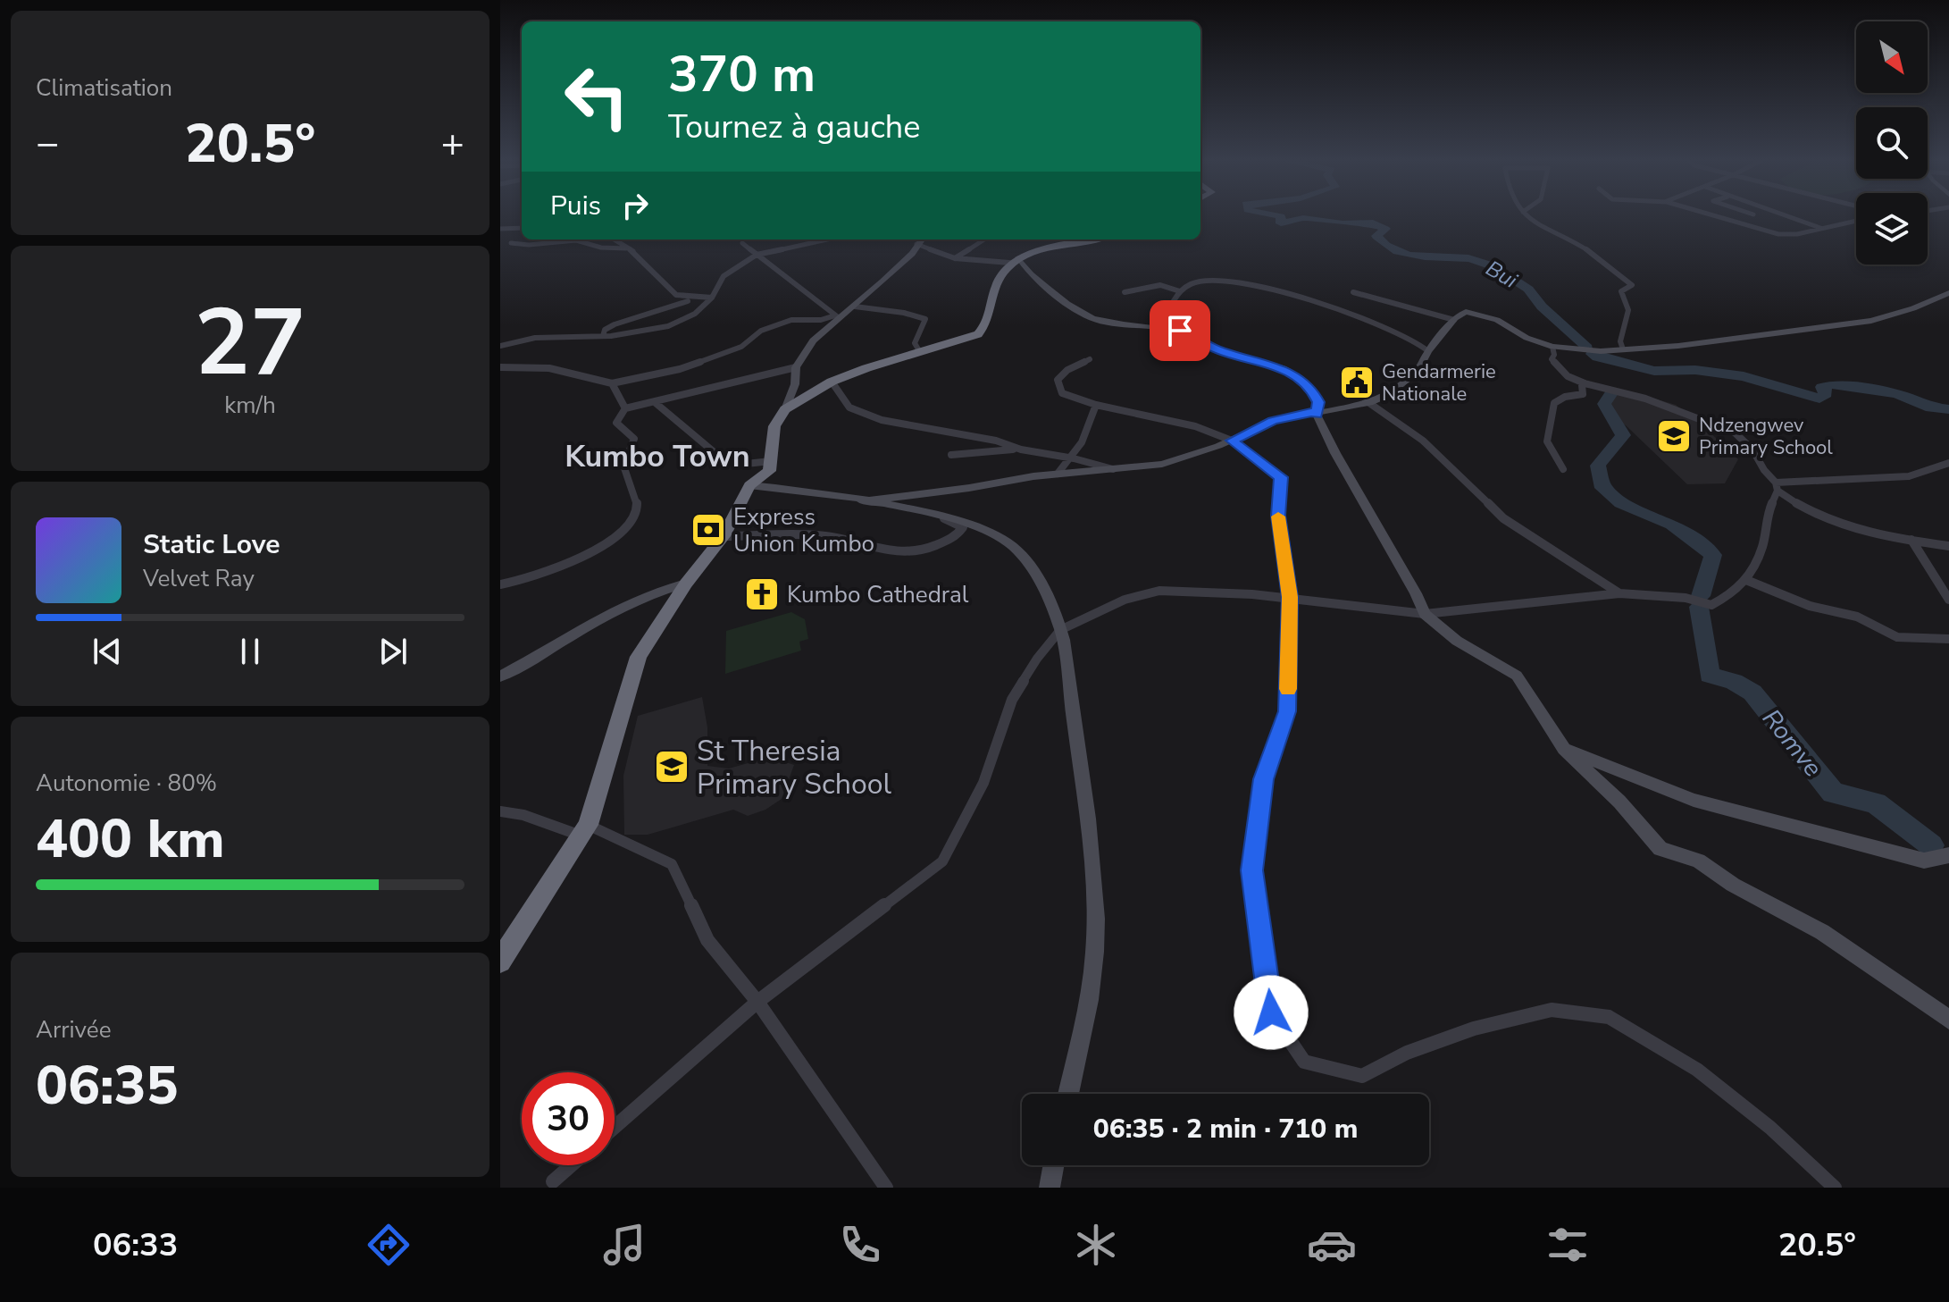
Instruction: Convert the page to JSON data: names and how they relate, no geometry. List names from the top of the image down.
{
  "districts": ["Kumbo Town"],
  "water": ["Bui", "Romve"],
  "places": {
    "public building": ["Gendarmerie Nationale"],
    "school or university": ["Ndzengwev Primary School", "St Theresia Primary School"],
    "bank": ["Express Union Kumbo"],
    "church": ["Kumbo Cathedral"]
  },
  "north": "bottom right",
  "page": {
    "tile": [
      "Climatisation",
      ["27", "km/h"],
      ["Autonomie · 80%", "400 km"],
      ["Arrivée", "06:35"]
    ],
    "turn": ["370 m", "Tournez à gauche"],
    "heat": ["−", "20.5°", "+"],
    "then": "Puis",
    "song": ["Static Love", "Velvet Ray"],
    "limit": "30",
    "trip": "06:35 · 2 min · 710 m",
    "tabs": ["06:33", "20.5°"]
  }
}
